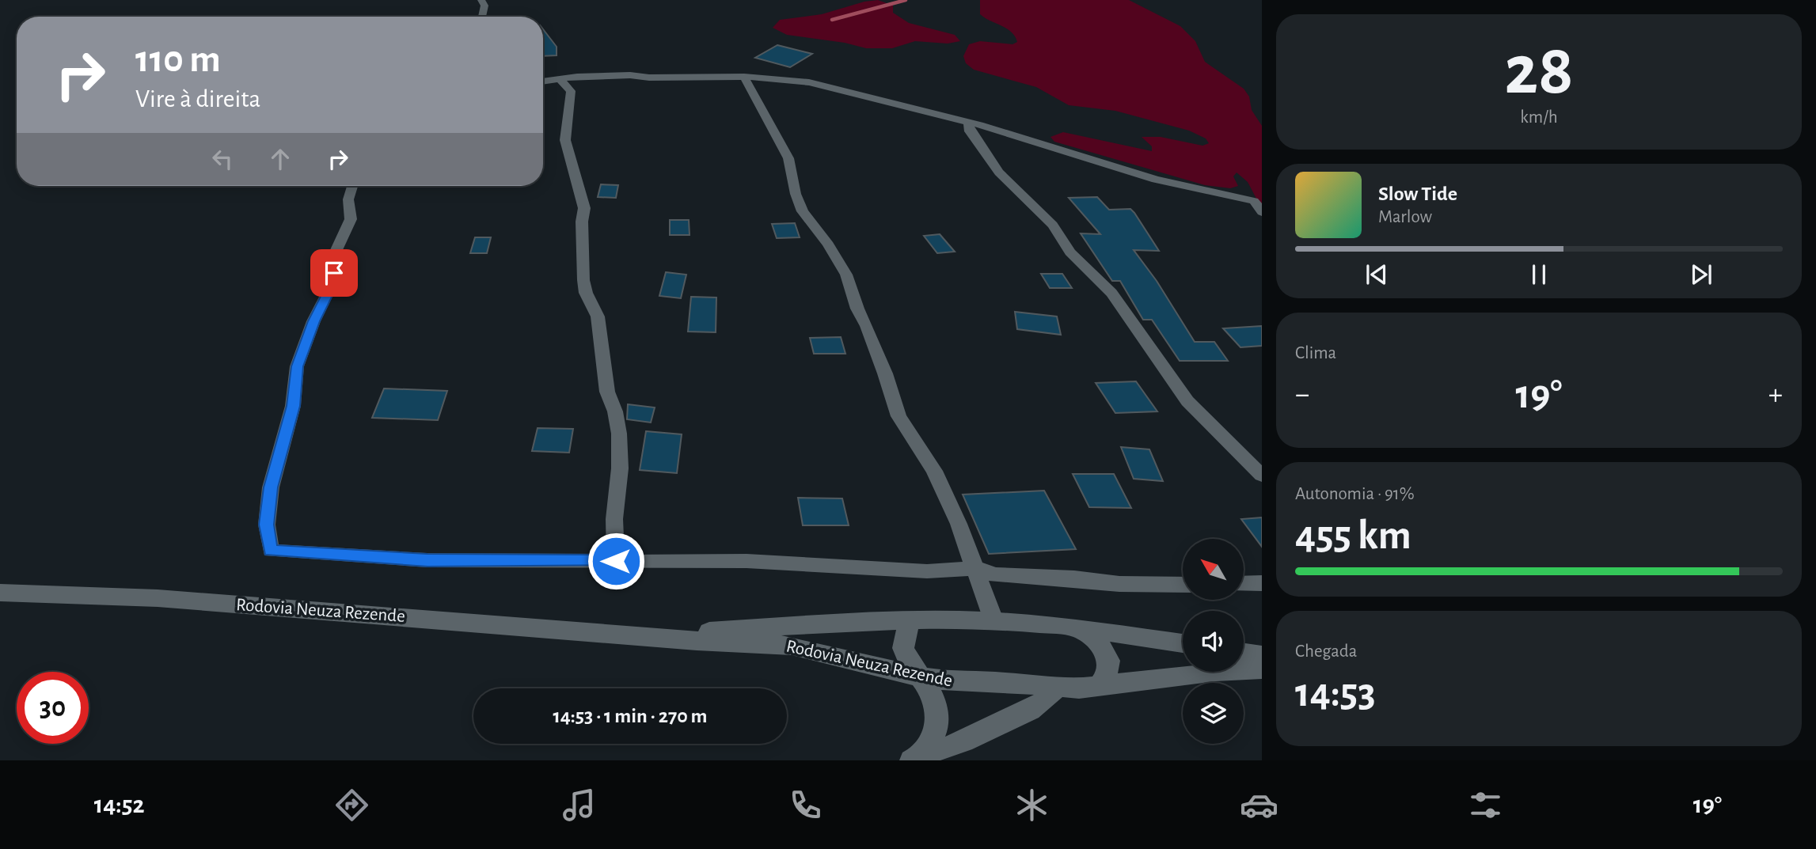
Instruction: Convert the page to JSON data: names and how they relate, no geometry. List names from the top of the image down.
{
  "streets": {
    "street": ["Rodovia Neuza Rezende"]
  },
  "north": "top left",
  "page": {
    "tile": [
      ["28", "km/h"],
      "Clima",
      ["Autonomia · 91%", "455 km"],
      ["Chegada", "14:53"]
    ],
    "turn": ["110 m", "Vire à direita"],
    "song": ["Slow Tide", "Marlow"],
    "heat": ["−", "19°", "+"],
    "limit": "30",
    "trip": "14:53 · 1 min · 270 m",
    "tabs": ["14:52", "19°"]
  }
}
